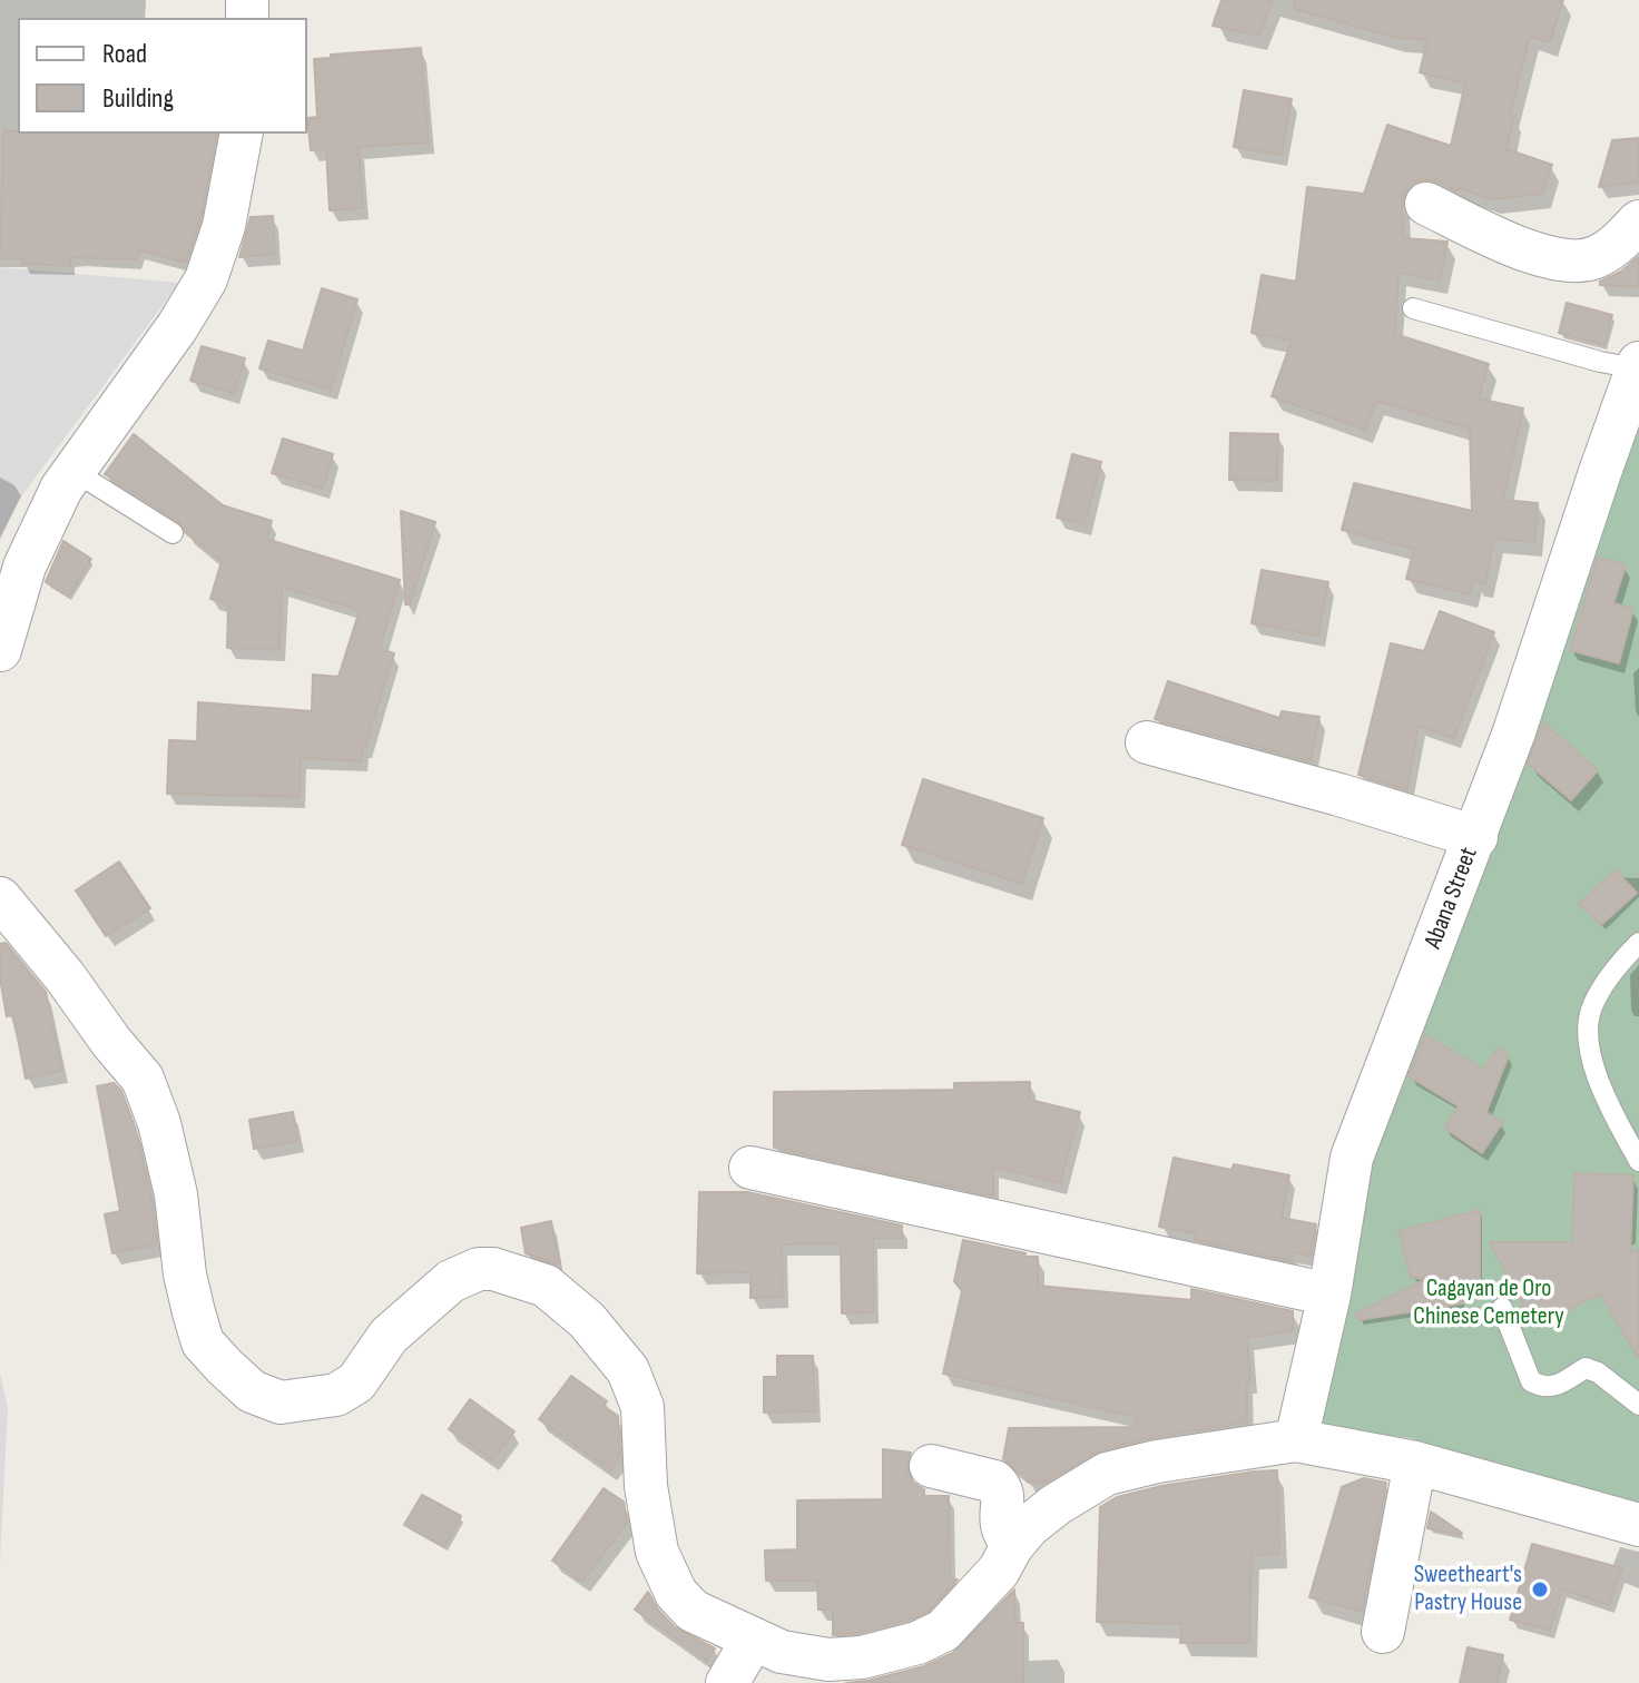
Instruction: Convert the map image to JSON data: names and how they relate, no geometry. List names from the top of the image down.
{
  "streets": {
    "street": ["Abana Street"]
  },
  "parks": ["Cagayan de Oro Chinese Cemetery"],
  "places": ["Sweetheart's Pastry House"],
  "legend": ["Road", "Building"]
}
